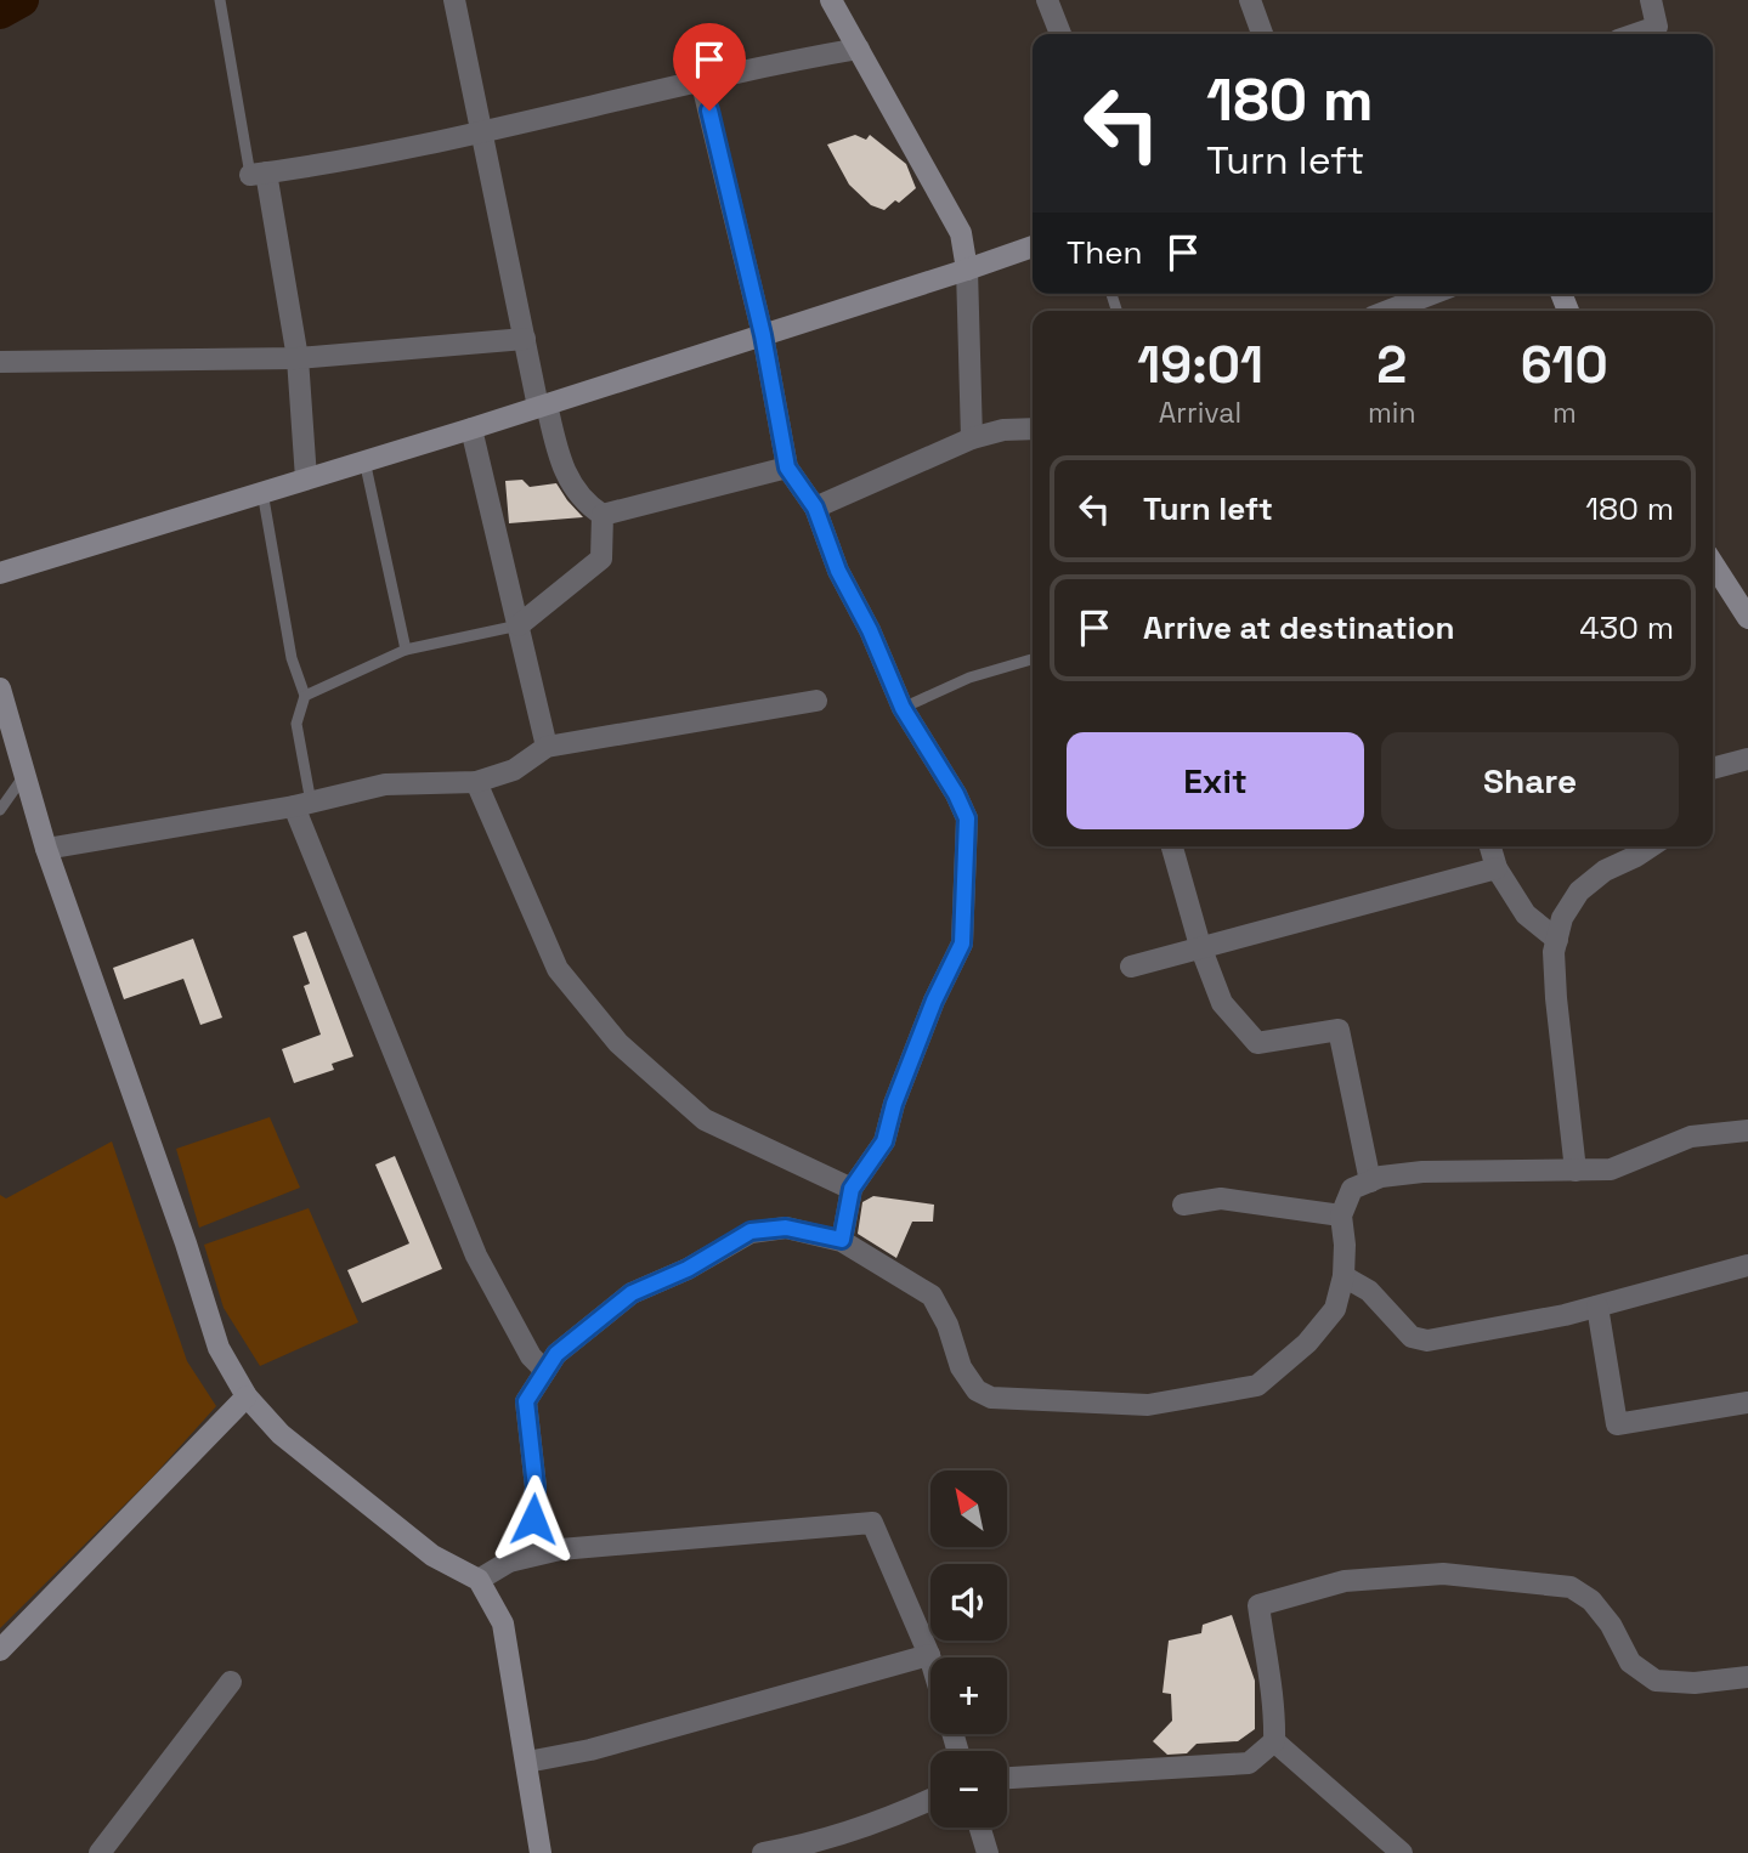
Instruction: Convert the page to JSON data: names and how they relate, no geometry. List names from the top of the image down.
{
  "north": "top left",
  "page": {
    "turn": ["180 m", "Turn left"],
    "then": "Then",
    "eta": [
      "19:01",
      "Arrival",
      "2",
      "min",
      "610",
      "m"
    ],
    "list": [
      {
        "name": "Turn left",
        "value": "180 m"
      },
      {
        "name": "Arrive at destination",
        "value": "430 m"
      }
    ],
    "buttons": ["Exit", "Share"],
    "map_buttons": ["+", "−"]
  }
}
